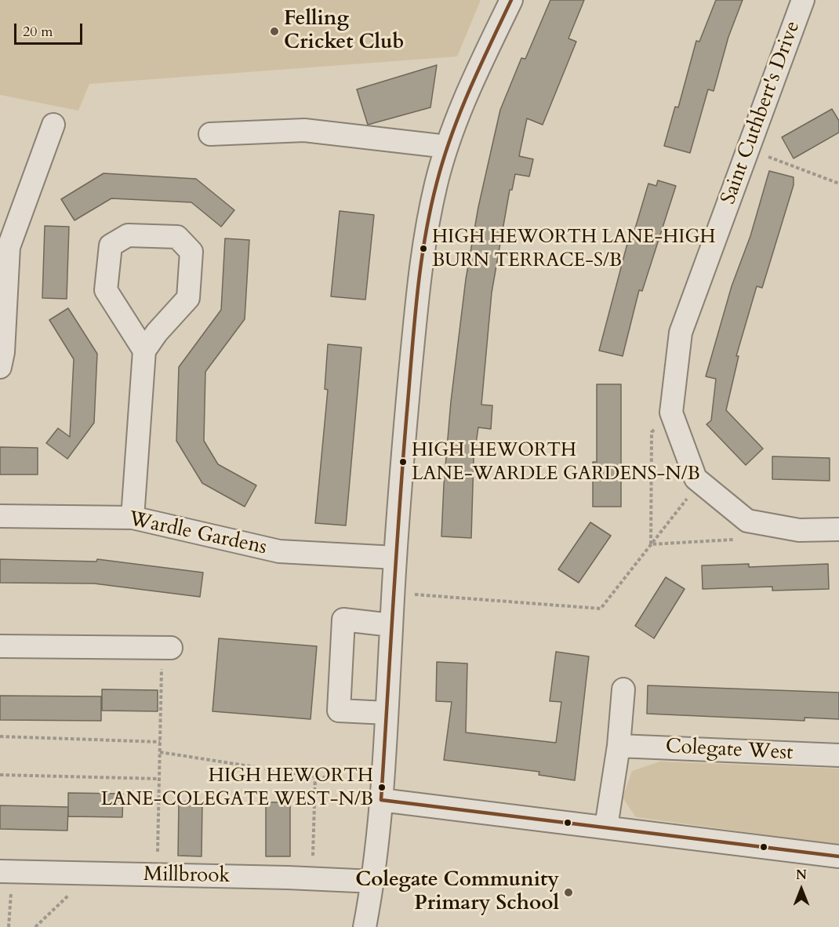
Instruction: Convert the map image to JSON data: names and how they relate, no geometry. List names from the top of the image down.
{
  "streets": {
    "street": [
      "Saint Cuthbert's Drive",
      "Wardle Gardens",
      "Colegate West",
      "Millbrook"
    ]
  },
  "places": [
    "Felling Cricket Club",
    "HIGH HEWORTH LANE-HIGH BURN TERRACE-S/B",
    "HIGH HEWORTH LANE-WARDLE GARDENS-N/B",
    "HIGH HEWORTH LANE-COLEGATE WEST-N/B",
    "Colegate Community Primary School"
  ],
  "scale_bar": "20 m",
  "north": "top"
}
